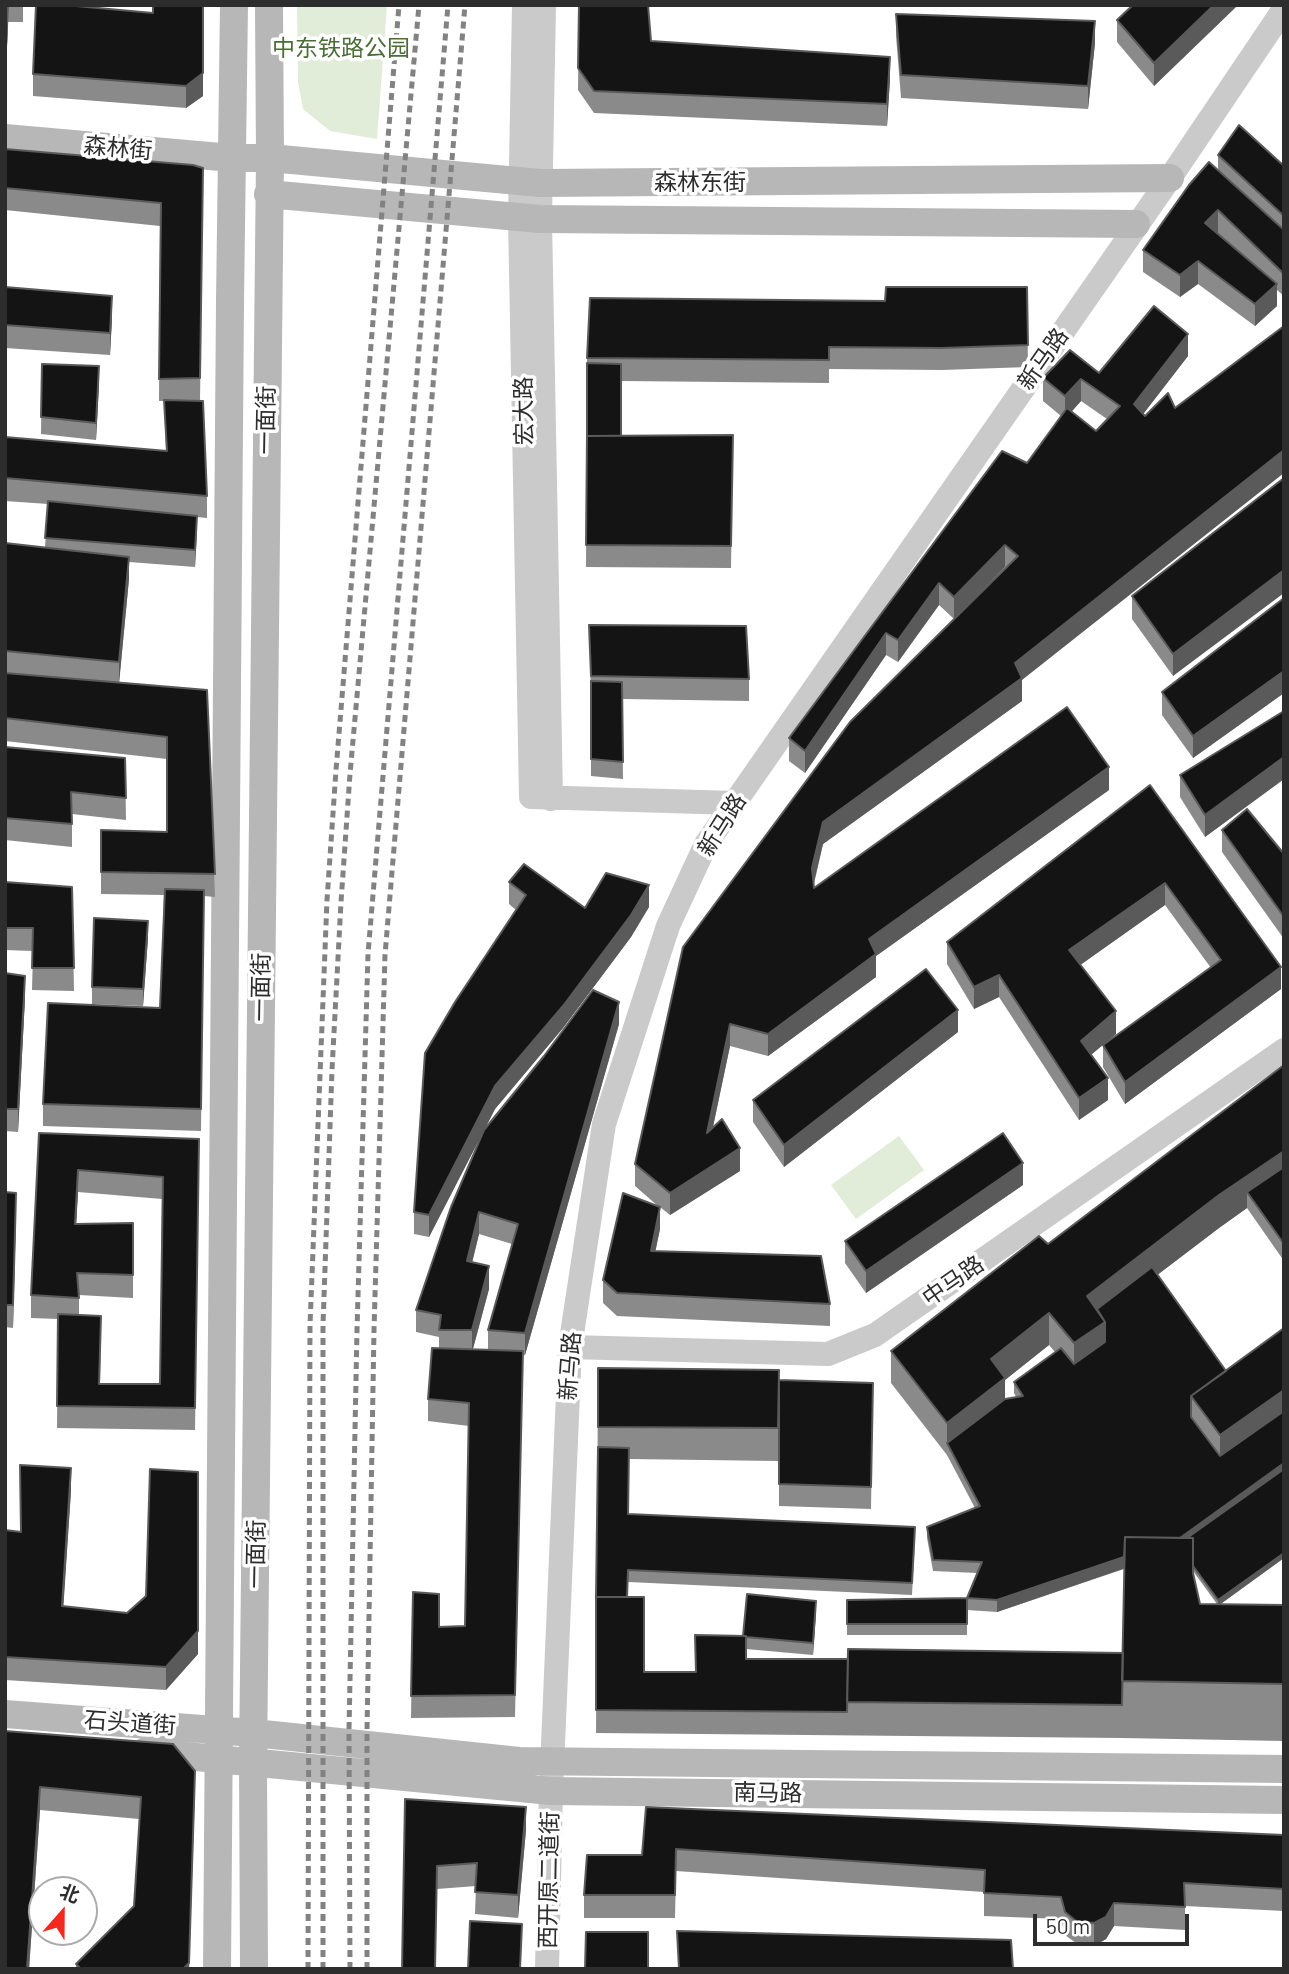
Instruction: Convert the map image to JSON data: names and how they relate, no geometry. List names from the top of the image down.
{
  "streets": {
    "main road": [
      "森林街",
      "森林东街",
      "一面街",
      "石头道街",
      "南马路"
    ],
    "street": [
      "新马路",
      "宏大路",
      "中马路",
      "西开原二道街"
    ]
  },
  "crossings": [
    ["森林街", "森林东街"],
    ["森林街", "一面街"],
    ["森林东街", "新马路"],
    ["森林东街", "宏大路"],
    ["森林东街", "一面街"],
    ["新马路", "宏大路"],
    ["新马路", "中马路"],
    ["新马路", "南马路"],
    ["新马路", "西开原二道街"],
    ["一面街", "石头道街"],
    ["一面街", "南马路"],
    ["石头道街", "南马路"],
    ["南马路", "西开原二道街"]
  ],
  "parks": ["中东铁路公园"],
  "scale_bar": "50 m",
  "north": "top"
}
